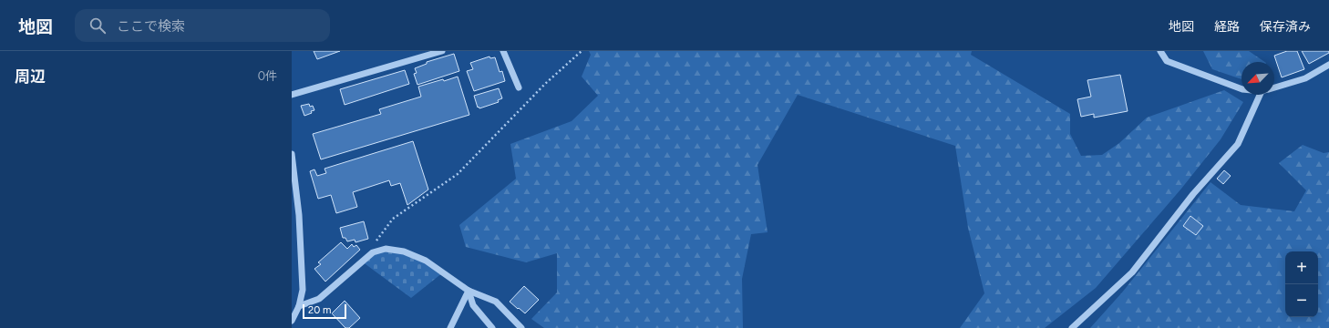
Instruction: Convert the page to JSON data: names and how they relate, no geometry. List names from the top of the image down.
{
  "scale_bar": "20 m",
  "north": "bottom left",
  "page": {
    "header": "地図",
    "search": "ここで検索",
    "nav": ["地図", "経路", "保存済み"],
    "heading": ["周辺", "0件"],
    "map_buttons": ["+", "−"],
    "scale": "20 m"
  }
}
